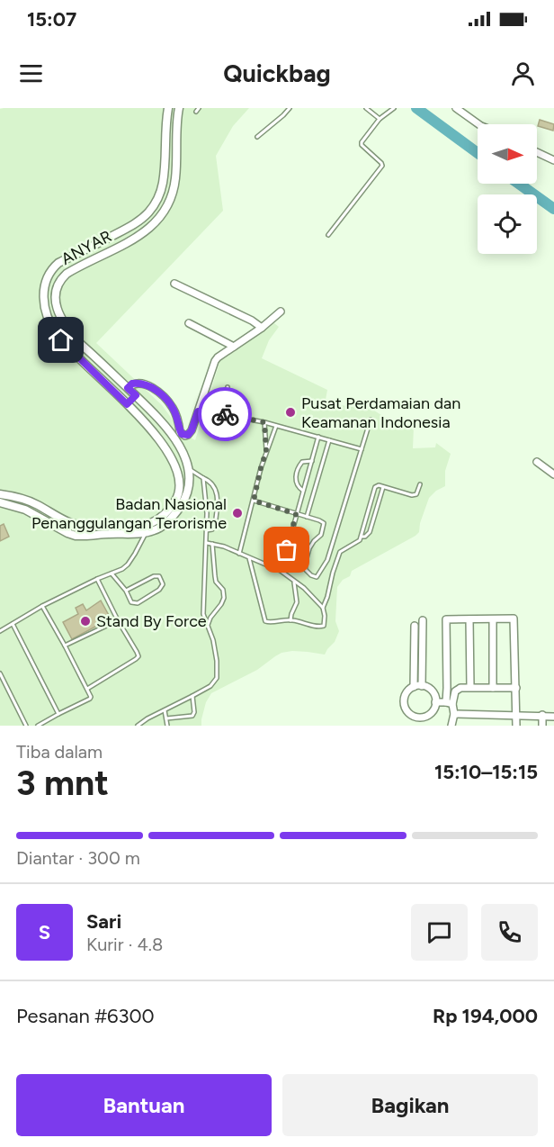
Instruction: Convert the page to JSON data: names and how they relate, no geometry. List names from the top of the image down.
{
  "streets": {
    "street": ["ANYAR"]
  },
  "places": ["Pusat Perdamaian dan Keamanan Indonesia", "Badan Nasional Penanggulangan Terorisme", "Stand By Force"],
  "north": "right",
  "page": {
    "status": "15:07",
    "header": "Quickbag",
    "heading": ["3 mnt", "Tiba dalam", "15:10–15:15"],
    "panel": [
      "Sari",
      "Kurir · 4.8",
      "Pesanan #6300",
      "Rp 194,000"
    ],
    "bar": "Diantar · 300 m",
    "round": "S",
    "buttons": ["Bantuan", "Bagikan"]
  }
}
